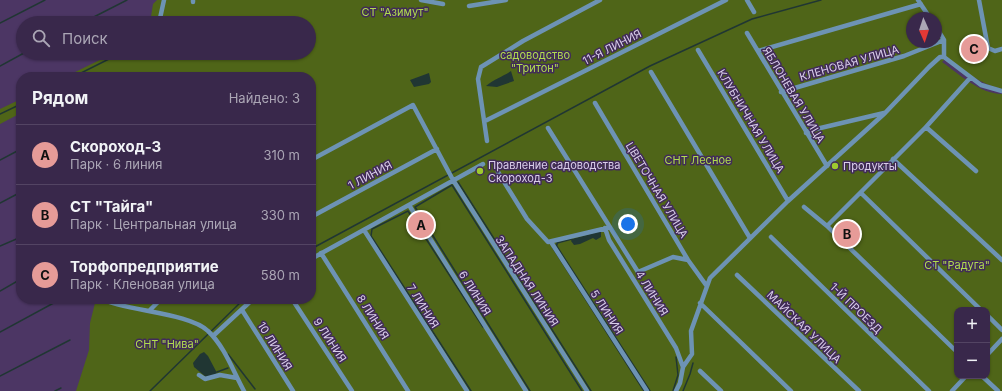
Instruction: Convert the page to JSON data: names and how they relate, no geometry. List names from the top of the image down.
{
  "streets": {
    "street": [
      "11-Я ЛИНИЯ",
      "КЛЕНОВАЯ УЛИЦА",
      "ЯБЛОНЕВАЯ УЛИЦА",
      "КЛУБНИЧНАЯ УЛИЦА",
      "1 ЛИНИЯ",
      "ЦВЕТОЧНАЯ УЛИЦА",
      "ЗАПАДНАЯ ЛИНИЯ",
      "6 ЛИНИЯ",
      "4 ЛИНИЯ",
      "7 ЛИНИЯ",
      "1-Й ПРОЕЗД",
      "5 ЛИНИЯ",
      "8 ЛИНИЯ",
      "МАЙСКАЯ УЛИЦА",
      "9 ЛИНИЯ",
      "10 ЛИНИЯ"
    ]
  },
  "crossings": [
    ["КЛЕНОВАЯ УЛИЦА", "ЯБЛОНЕВАЯ УЛИЦА"],
    ["1 ЛИНИЯ", "ЗАПАДНАЯ ЛИНИЯ"]
  ],
  "parks": [
    "СТ \"Азимут\"",
    "садоводство \"Тритон\"",
    "СНТ Лесное",
    "СТ \"Радуга\"",
    "СНТ \"Нива\""
  ],
  "places": ["Продукты", "Правление садоводства Скороход-3"],
  "north": "bottom",
  "page": {
    "search": "Поиск",
    "pins": ["C", "A", "B"],
    "heading": ["Рядом", "Найдено: 3"],
    "list": [
      {
        "mark": "A",
        "name": "Скороход-3",
        "note": "Парк · 6 линия",
        "value": "310 m"
      },
      {
        "mark": "B",
        "name": "СТ \"Тайга\"",
        "note": "Парк · Центральная улица",
        "value": "330 m"
      },
      {
        "mark": "C",
        "name": "Торфопредприятие",
        "note": "Парк · Кленовая улица",
        "value": "580 m"
      }
    ],
    "map_buttons": ["+", "−"]
  }
}
